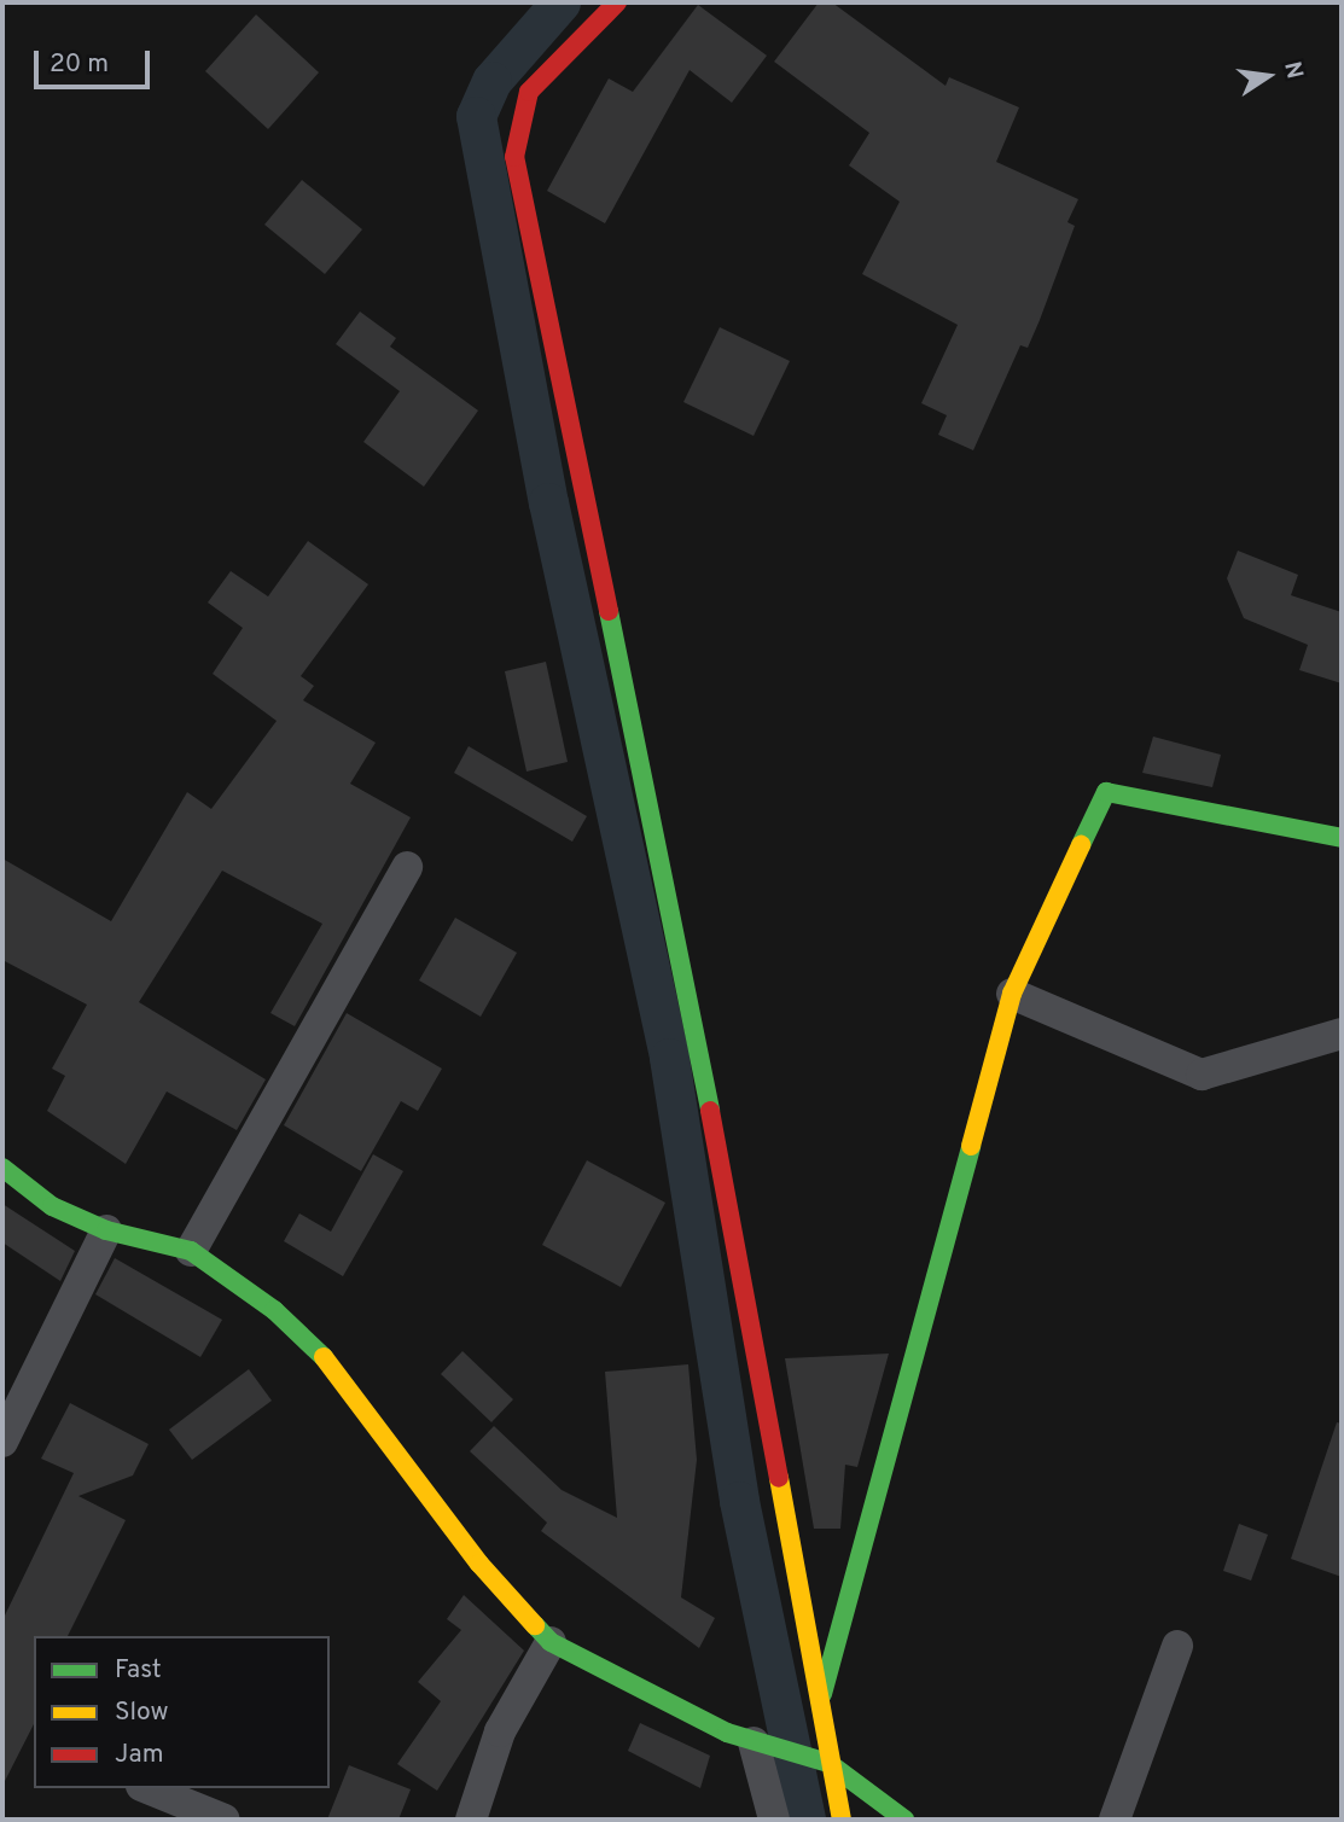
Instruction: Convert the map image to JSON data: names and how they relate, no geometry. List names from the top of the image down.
{
  "legend": ["Fast", "Slow", "Jam"],
  "scale_bar": "20 m",
  "north": "right"
}
